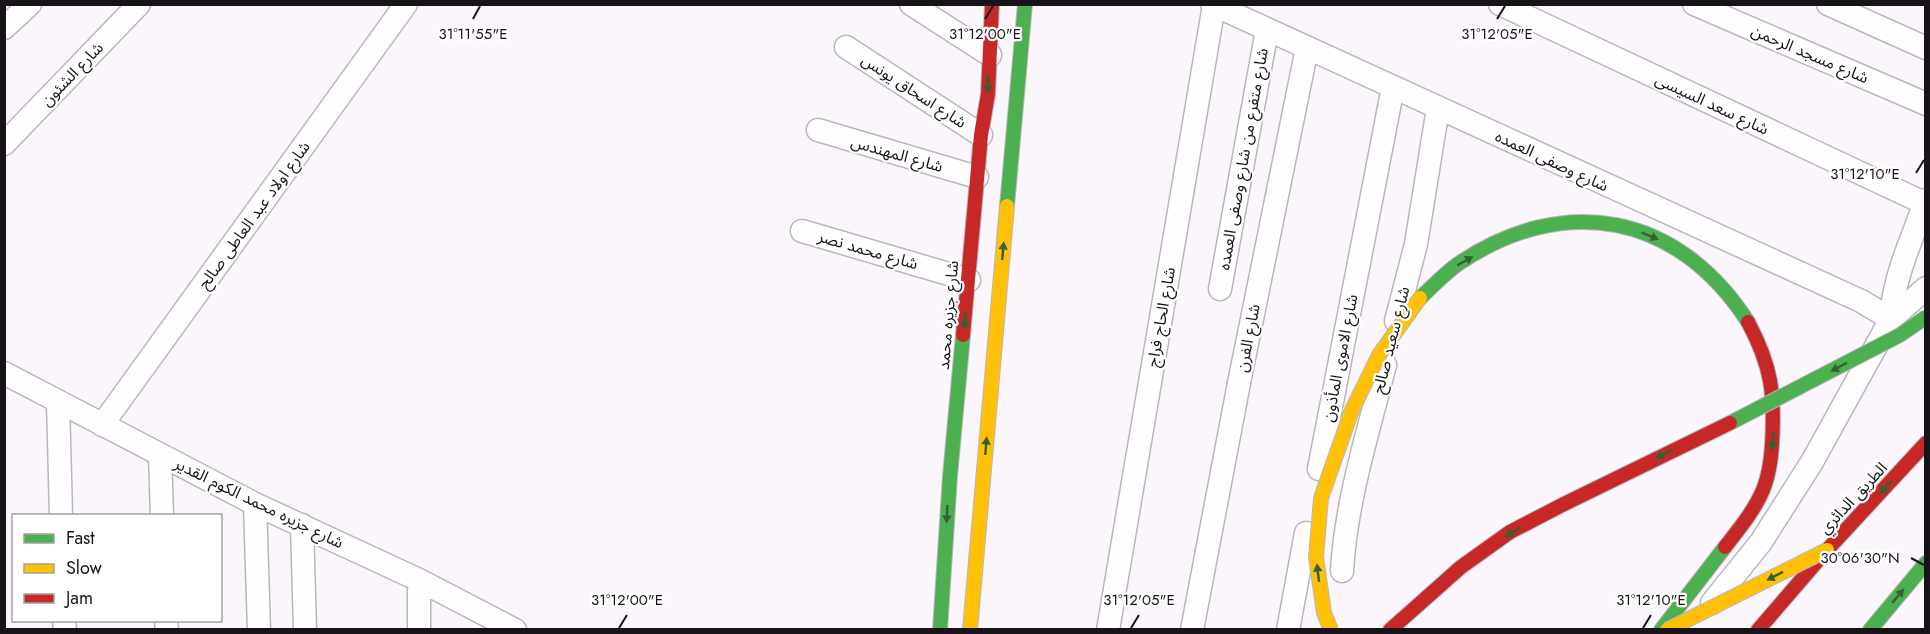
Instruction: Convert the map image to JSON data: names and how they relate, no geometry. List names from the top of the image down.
{
  "streets": {
    "main road": ["شارع جزيره محمد", "الطريق الدائري"],
    "street": [
      "شارع مسجد الرحمن",
      "شارع الشئون",
      "شارع اسحاق يونس",
      "شارع سعد السيسى",
      "شارع المهندس",
      "شارع متفرع من شارع وصفى العمده",
      "شارع وصفى العمده",
      "شارع اولاد عبد العاطى صالح",
      "شارع محمد نصر",
      "شارع الحاج فراج",
      "شارع الفرن",
      "شارع سعيد صالح",
      "شارع الاموى المأذون",
      "شارع جزيره محمد الكوم القدير"
    ]
  },
  "crossings": [
    ["شارع اسحاق يونس", "شارع جزيره محمد"],
    ["شارع المهندس", "شارع جزيره محمد"],
    ["شارع متفرع من شارع وصفى العمده", "شارع وصفى العمده"],
    ["شارع وصفى العمده", "شارع الحاج فراج"],
    ["شارع وصفى العمده", "شارع الفرن"],
    ["شارع وصفى العمده", "شارع سعيد صالح"],
    ["شارع وصفى العمده", "شارع الاموى المأذون"],
    ["شارع اولاد عبد العاطى صالح", "شارع جزيره محمد الكوم القدير"],
    ["شارع محمد نصر", "شارع جزيره محمد"]
  ],
  "legend": ["Fast", "Slow", "Jam"],
  "coordinates": [
    "31°11'55\"E",
    "31°12'00\"E",
    "31°12'05\"E",
    "31°12'10\"E",
    "30°06'30\"N"
  ]
}
